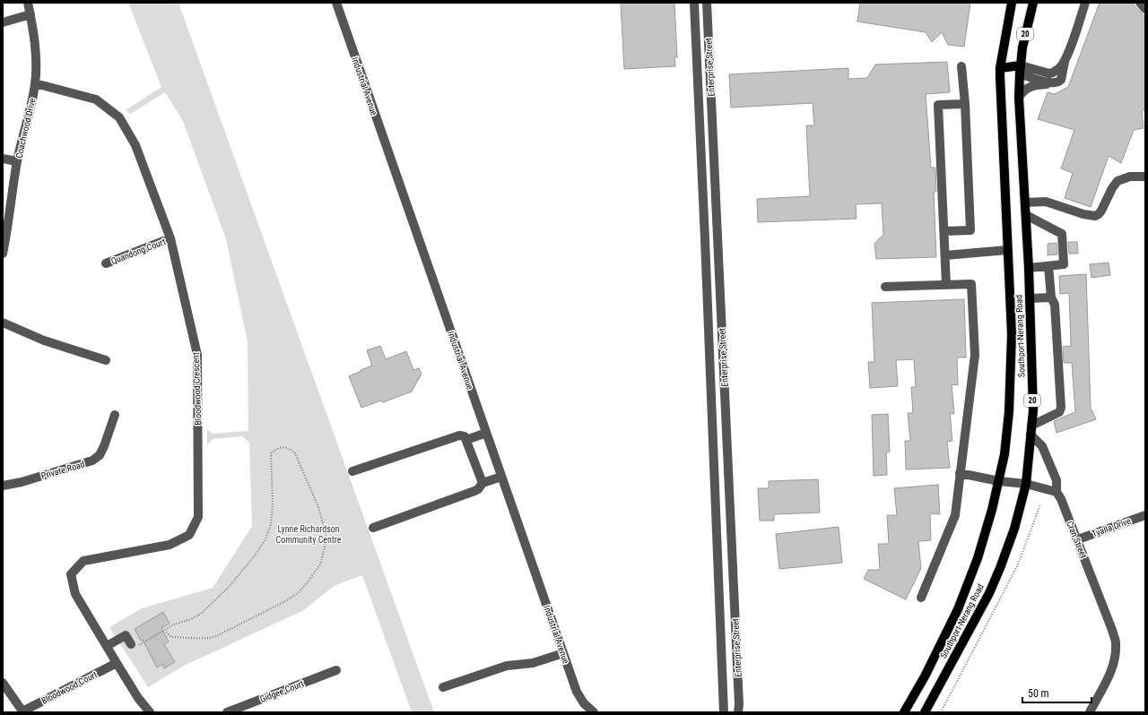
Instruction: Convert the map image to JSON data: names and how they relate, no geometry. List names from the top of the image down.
{
  "streets": {
    "main road": ["20", "Southport-Nerang Road"],
    "street": [
      "Enterprise Street",
      "Industrial Avenue",
      "Coachwood Drive",
      "Quandong Court",
      "Bloodwood Crescent",
      "Private Road",
      "Tyalla Drive",
      "Cran Street",
      "Bloodwood Court",
      "Gidgee Court"
    ]
  },
  "crossings": [
    ["Coachwood Drive", "Bloodwood Crescent"],
    ["Quandong Court", "Bloodwood Crescent"],
    ["Bloodwood Crescent", "Bloodwood Court"],
    ["Tyalla Drive", "Cran Street"]
  ],
  "parks": ["Lynne Richardson Community Centre"],
  "scale_bar": "50 m"
}
